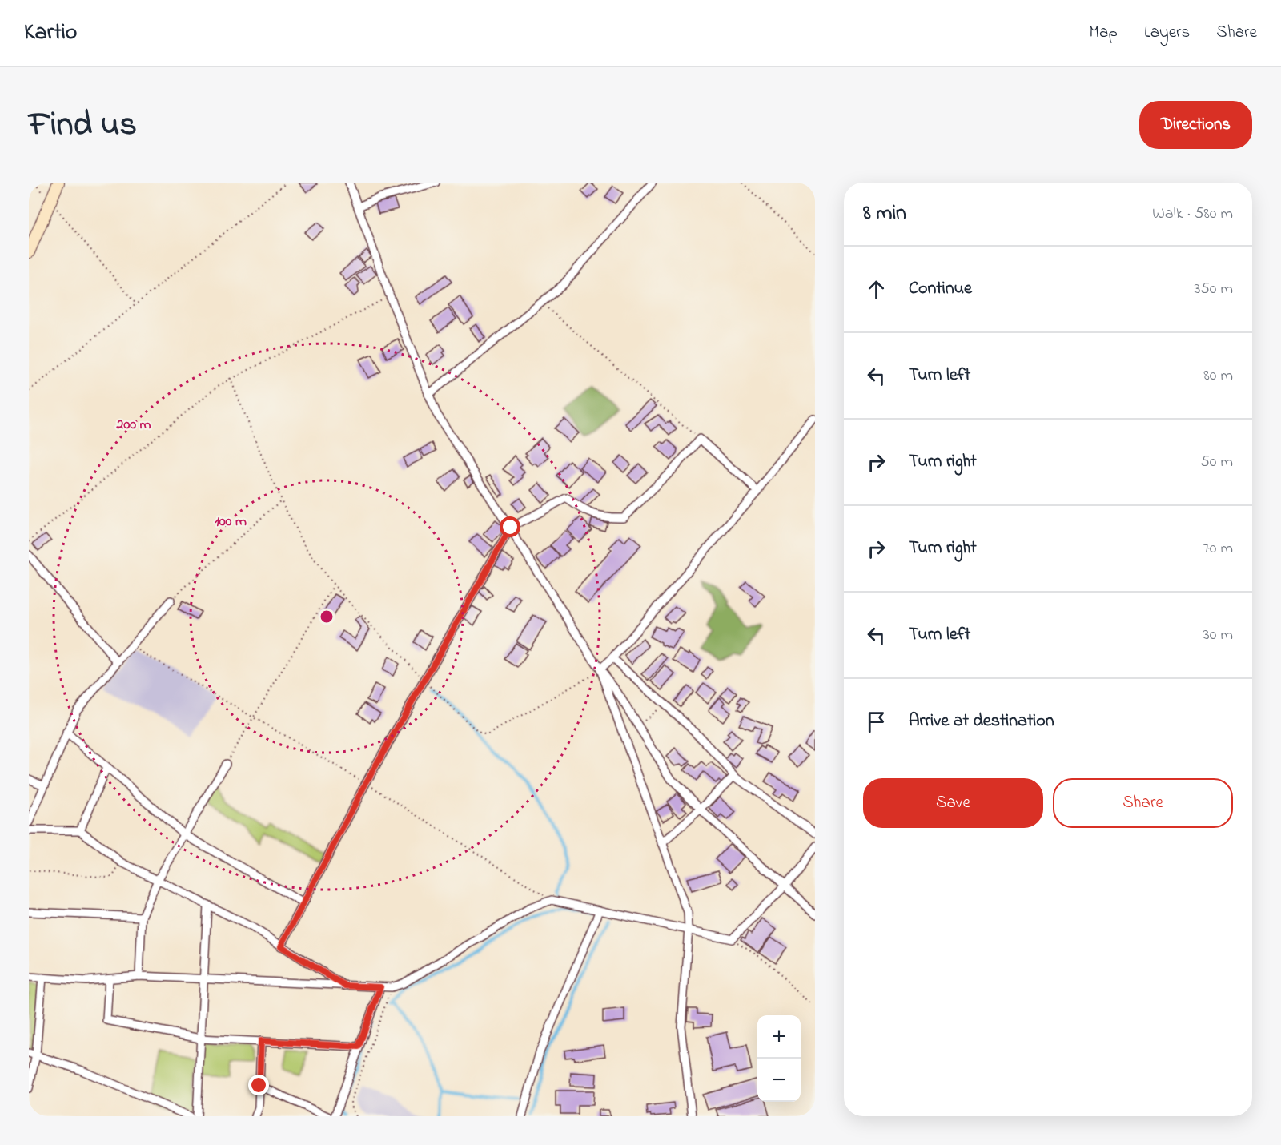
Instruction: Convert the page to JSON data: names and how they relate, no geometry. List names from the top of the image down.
{
  "page": {
    "header": "Kartio",
    "nav": ["Map", "Layers", "Share"],
    "title": "Find us",
    "buttons": [
      "Directions",
      ["Save", "Share"]
    ],
    "heading": ["8 min", "Walk · 580 m"],
    "list": [
      ["Continue", "350 m"],
      ["Turn left", "80 m"],
      ["Turn right", "50 m"],
      ["Turn right", "70 m"],
      ["Turn left", "30 m"],
      "Arrive at destination"
    ],
    "map_buttons": ["+", "−"]
  },
  "rings": ["200 m", "100 m"]
}
